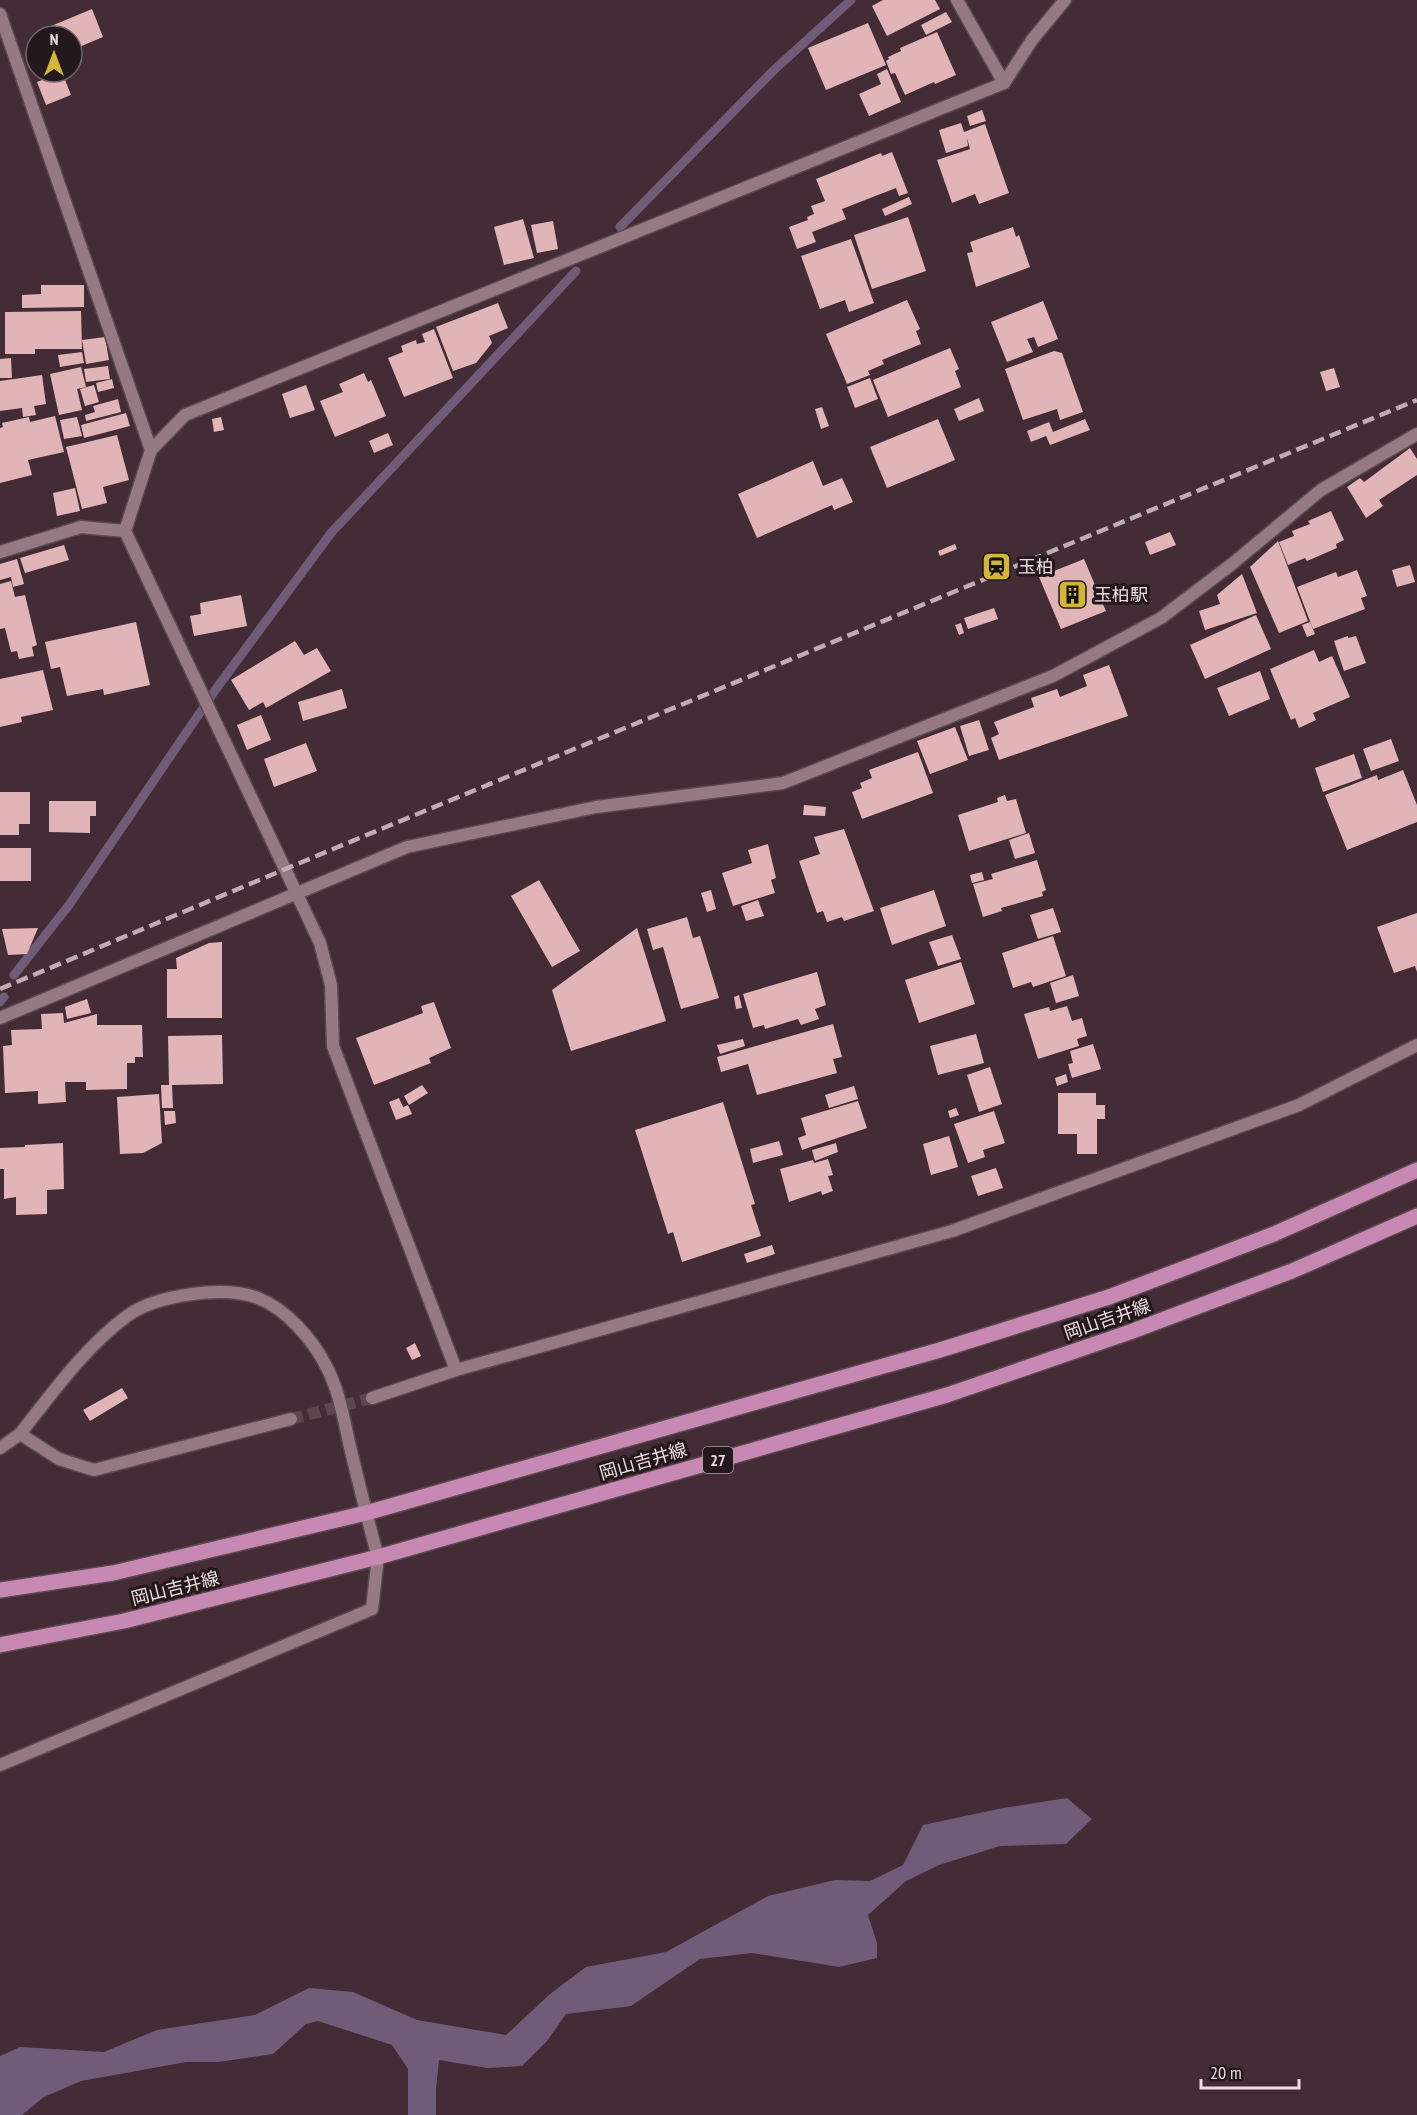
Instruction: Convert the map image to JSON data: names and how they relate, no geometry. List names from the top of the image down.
{
  "streets": {
    "main road": ["岡山吉井線", "27"]
  },
  "places": {
    "station": ["玉柏"],
    "building": ["玉柏駅"]
  },
  "scale_bar": "20 m",
  "north": "top"
}
